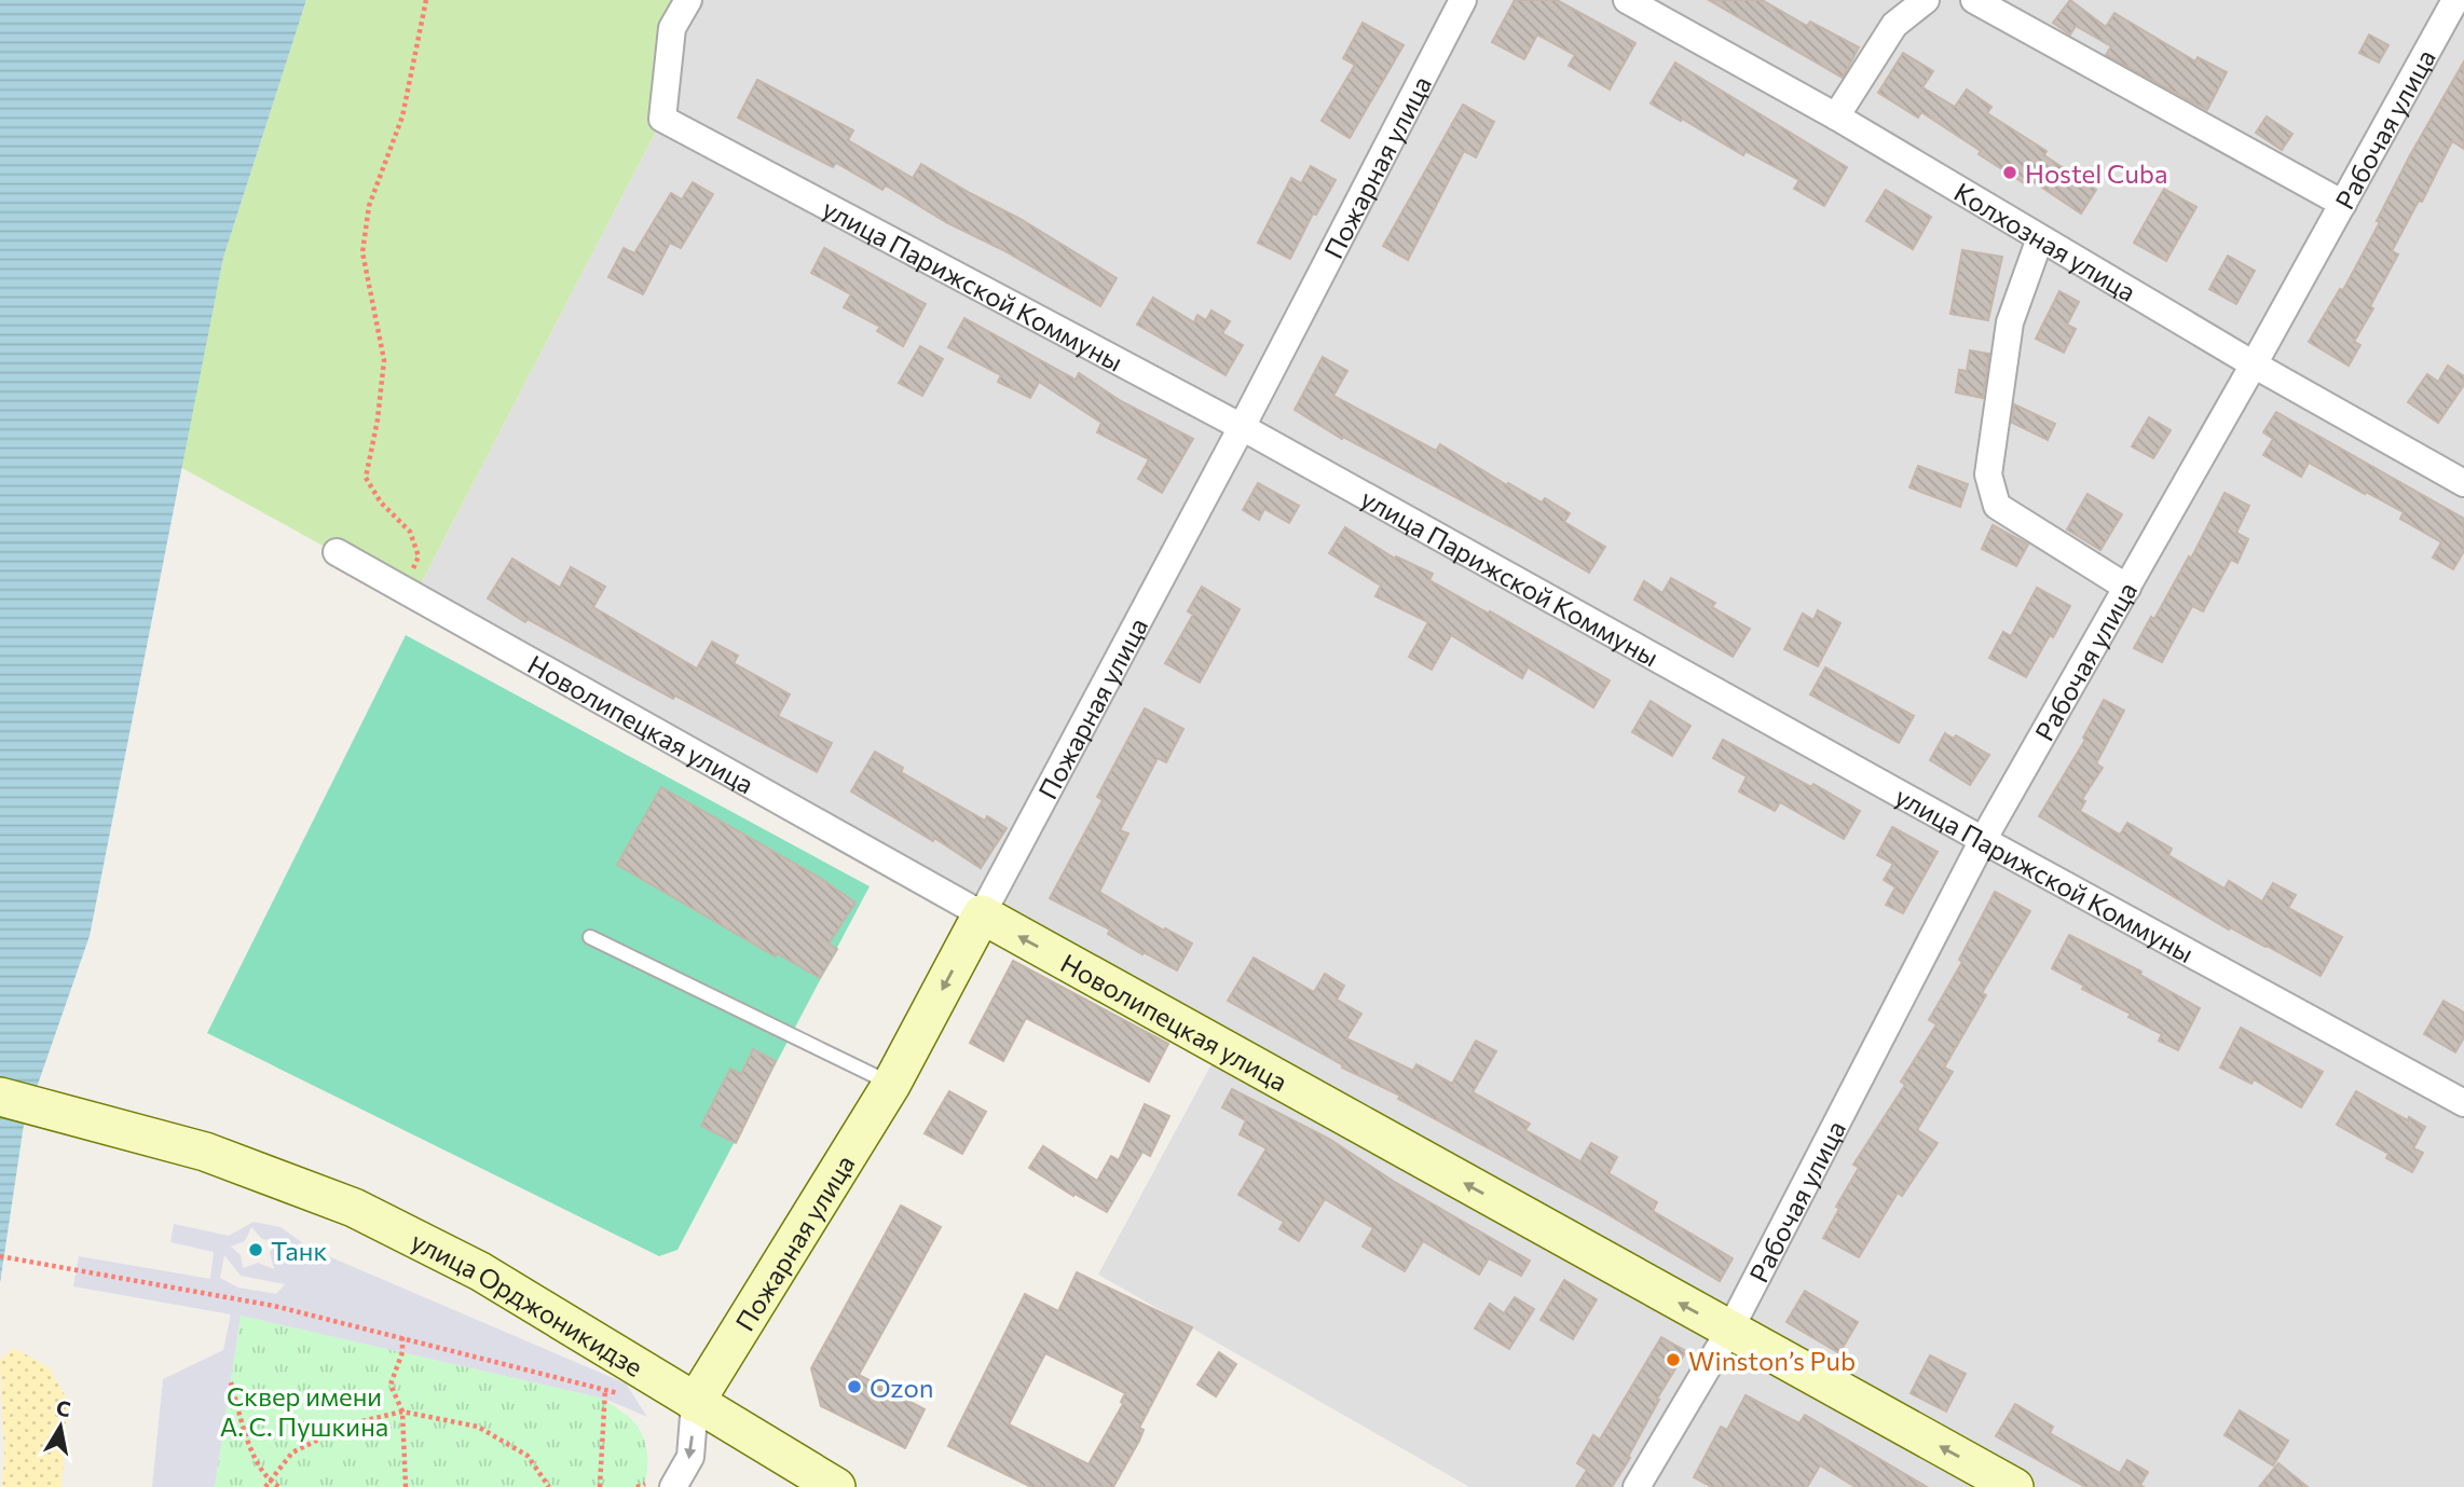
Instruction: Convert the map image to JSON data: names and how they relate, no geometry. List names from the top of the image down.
{
  "streets": {
    "street": [
      "Рабочая улица",
      "Пожарная улица",
      "Колхозная улица",
      "улица Парижской Коммуны",
      "Новолипецкая улица",
      "улица Орджоникидзе"
    ]
  },
  "crossings": [
    ["Рабочая улица", "Колхозная улица"],
    ["Рабочая улица", "улица Парижской Коммуны"],
    ["Рабочая улица", "Новолипецкая улица"],
    ["Пожарная улица", "улица Парижской Коммуны"],
    ["Пожарная улица", "Новолипецкая улица"],
    ["Пожарная улица", "улица Орджоникидзе"]
  ],
  "one_way": ["Новолипецкая улица"],
  "parks": ["Сквер имени А. С. Пушкина"],
  "places": [
    "Hostel Cuba",
    "Танк",
    "Winston’s Pub",
    "Ozon"
  ],
  "north": "top"
}
